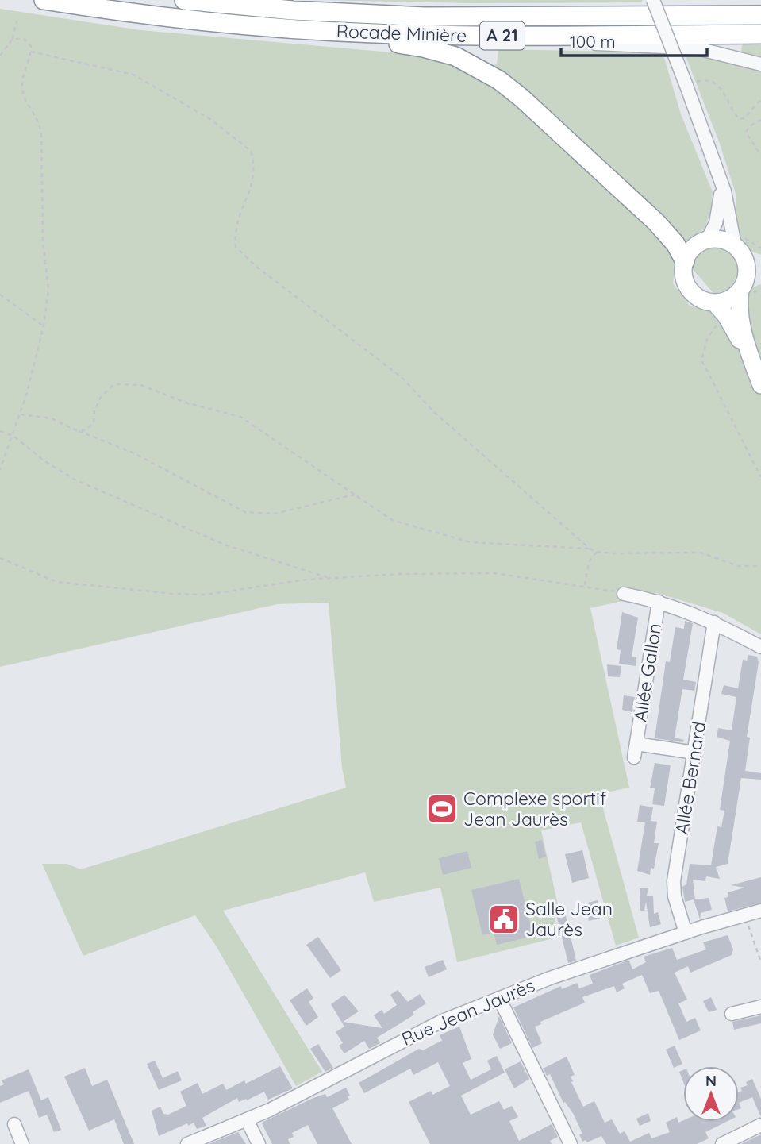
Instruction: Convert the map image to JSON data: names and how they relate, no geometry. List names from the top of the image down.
{
  "streets": {
    "highway": ["Rocade Minière", "A 21"],
    "street": ["Allée Gallon", "Allée Bernard", "Rue Jean Jaurès"]
  },
  "crossings": [
    ["Allée Gallon", "Allée Bernard"],
    ["Allée Bernard", "Rue Jean Jaurès"]
  ],
  "places": {
    "sports": ["Complexe sportif Jean Jaurès"],
    "public building": ["Salle Jean Jaurès"]
  },
  "scale_bar": "100 m",
  "north": "top"
}
